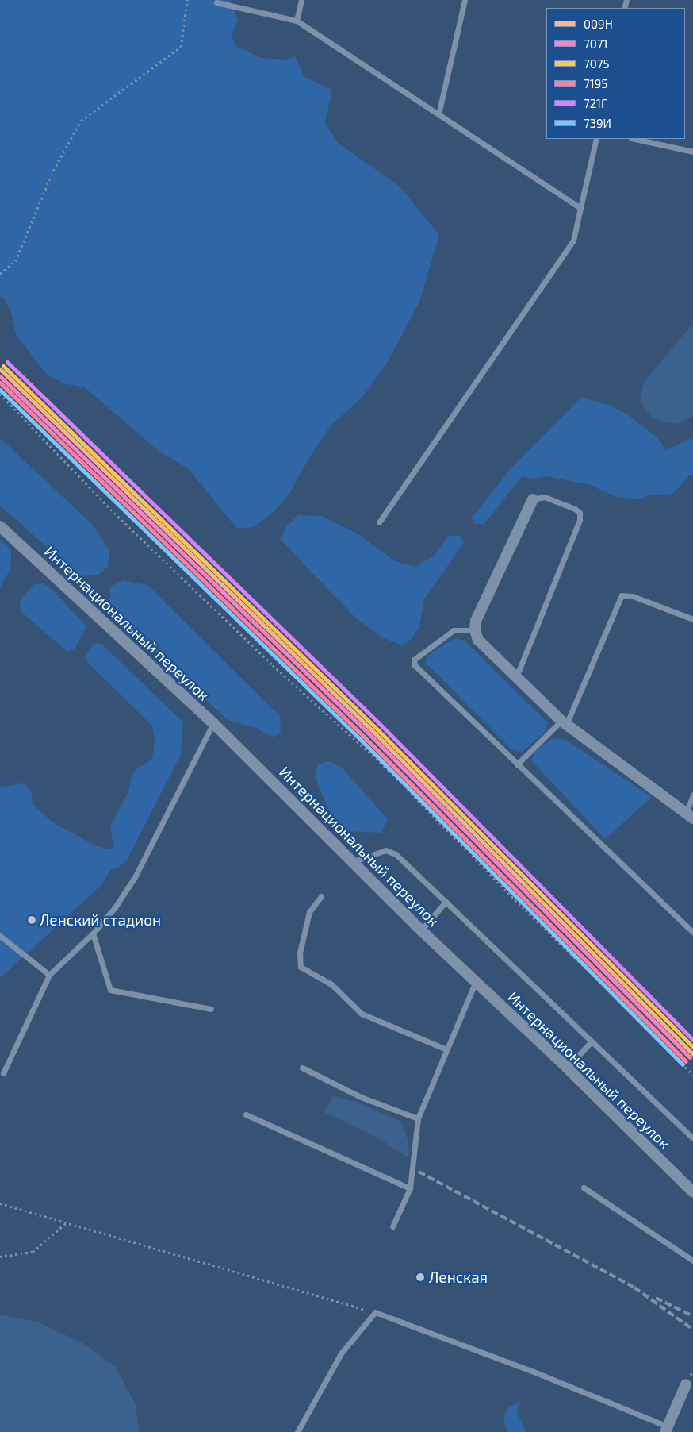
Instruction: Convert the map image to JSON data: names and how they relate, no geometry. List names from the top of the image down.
{
  "streets": {
    "street": ["Интернациональный переулок"]
  },
  "places": ["Ленский стадион", "Ленская"],
  "lines": [
    "transit line 721Г",
    "transit line 7075",
    "transit line 009Н",
    "transit line 7071",
    "transit line 7195",
    "transit line 739И"
  ],
  "legend": [
    "009Н",
    "7071",
    "7075",
    "7195",
    "721Г",
    "739И"
  ]
}
